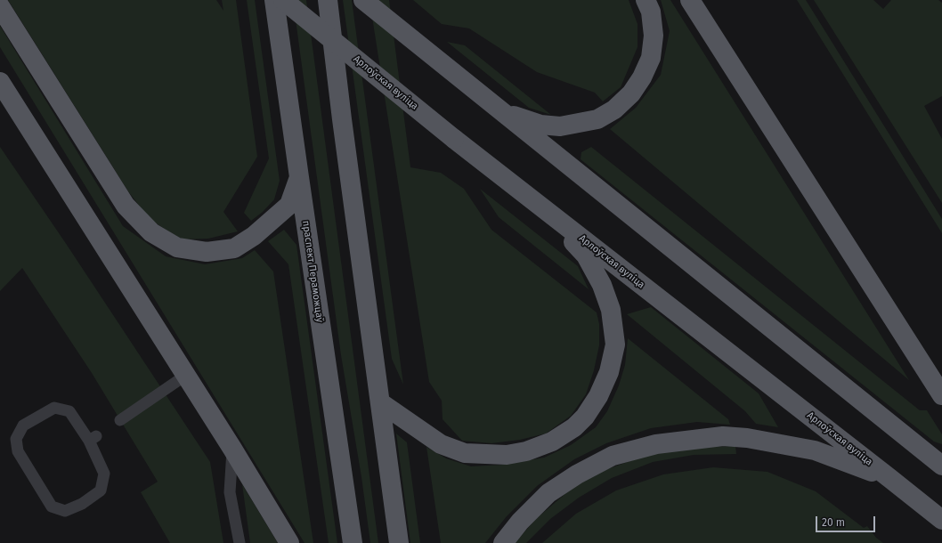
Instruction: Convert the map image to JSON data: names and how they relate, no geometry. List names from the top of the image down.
{
  "streets": {
    "main road": ["Арлоўская вуліца", "праспект Пераможцаў"]
  },
  "scale_bar": "20 m"
}
